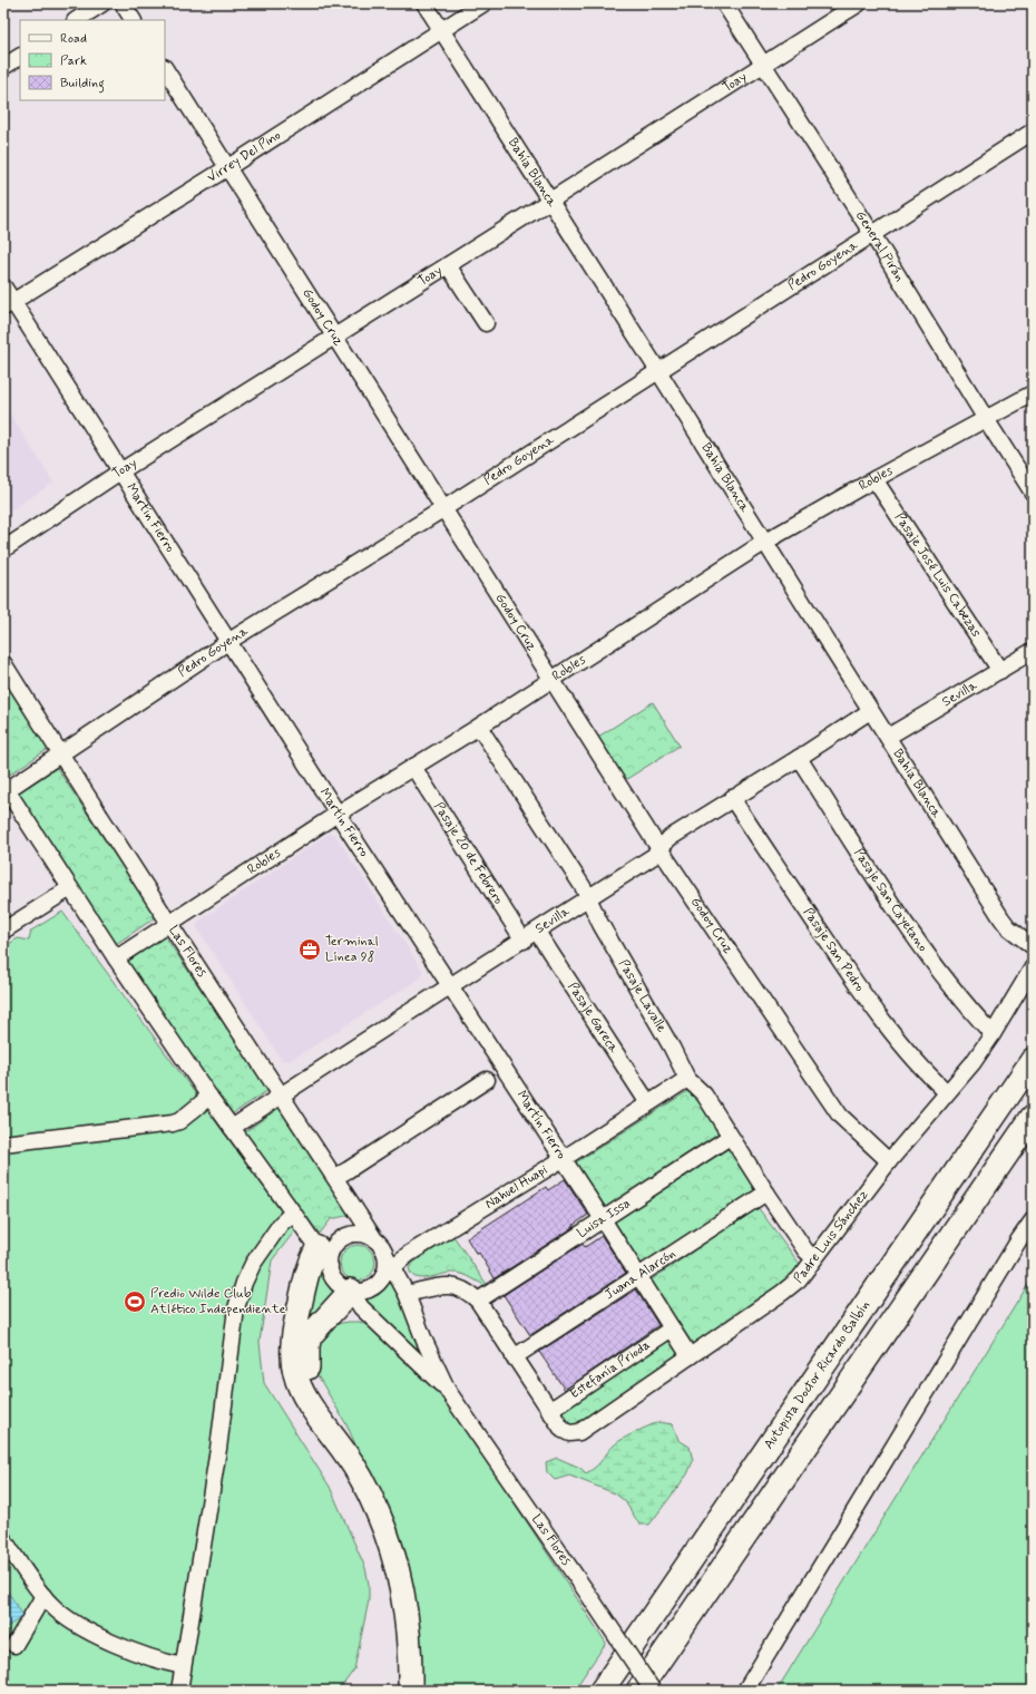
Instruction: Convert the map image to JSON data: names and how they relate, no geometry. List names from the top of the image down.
{
  "streets": {
    "highway": ["Autopista Doctor Ricardo Balbín"],
    "street": [
      "Toay",
      "Virrey Del Pino",
      "Bahía Blanca",
      "General Pirán",
      "Pedro Goyena",
      "Godoy Cruz",
      "Robles",
      "Martín Fierro",
      "Pasaje José Luis Cabezas",
      "Sevilla",
      "Pasaje 20 de Febrero",
      "Pasaje San Cayetano",
      "Pasaje San Pedro",
      "Las Flores",
      "Pasaje Lavalle",
      "Pasaje Gareca",
      "Nahuel Huapi",
      "Luisa Issa",
      "Padre Luis Sánchez",
      "Juana Alarcón",
      "Estefanía Prioda"
    ]
  },
  "crossings": [
    ["Toay", "Bahía Blanca"],
    ["Toay", "General Pirán"],
    ["Toay", "Godoy Cruz"],
    ["Toay", "Martín Fierro"],
    ["Virrey Del Pino", "Bahía Blanca"],
    ["Virrey Del Pino", "Godoy Cruz"],
    ["Virrey Del Pino", "Martín Fierro"],
    ["Bahía Blanca", "Pedro Goyena"],
    ["Bahía Blanca", "Robles"],
    ["Bahía Blanca", "Sevilla"],
    ["General Pirán", "Pedro Goyena"],
    ["General Pirán", "Robles"],
    ["Pedro Goyena", "Godoy Cruz"],
    ["Pedro Goyena", "Martín Fierro"],
    ["Pedro Goyena", "Las Flores"],
    ["Godoy Cruz", "Robles"],
    ["Godoy Cruz", "Sevilla"],
    ["Godoy Cruz", "Padre Luis Sánchez"],
    ["Robles", "Martín Fierro"],
    ["Robles", "Pasaje José Luis Cabezas"],
    ["Robles", "Pasaje 20 de Febrero"],
    ["Robles", "Las Flores"],
    ["Robles", "Pasaje Lavalle"],
    ["Martín Fierro", "Sevilla"],
    ["Martín Fierro", "Nahuel Huapi"],
    ["Martín Fierro", "Luisa Issa"],
    ["Martín Fierro", "Padre Luis Sánchez"],
    ["Martín Fierro", "Juana Alarcón"],
    ["Martín Fierro", "Estefanía Prioda"],
    ["Pasaje José Luis Cabezas", "Sevilla"],
    ["Sevilla", "Pasaje 20 de Febrero"],
    ["Sevilla", "Pasaje San Cayetano"],
    ["Sevilla", "Pasaje San Pedro"],
    ["Sevilla", "Las Flores"],
    ["Sevilla", "Pasaje Lavalle"],
    ["Sevilla", "Pasaje Gareca"],
    ["Pasaje 20 de Febrero", "Pasaje Gareca"],
    ["Pasaje San Cayetano", "Padre Luis Sánchez"],
    ["Pasaje San Pedro", "Padre Luis Sánchez"],
    ["Las Flores", "Nahuel Huapi"],
    ["Pasaje Lavalle", "Nahuel Huapi"],
    ["Pasaje Lavalle", "Luisa Issa"],
    ["Pasaje Lavalle", "Padre Luis Sánchez"],
    ["Pasaje Lavalle", "Juana Alarcón"],
    ["Pasaje Gareca", "Nahuel Huapi"],
    ["Padre Luis Sánchez", "Estefanía Prioda"]
  ],
  "places": {
    "office": ["Terminal Línea 98"],
    "sports": ["Predio Wilde Club Atlético Independiente"]
  },
  "legend": ["Road", "Park", "Building"]
}
